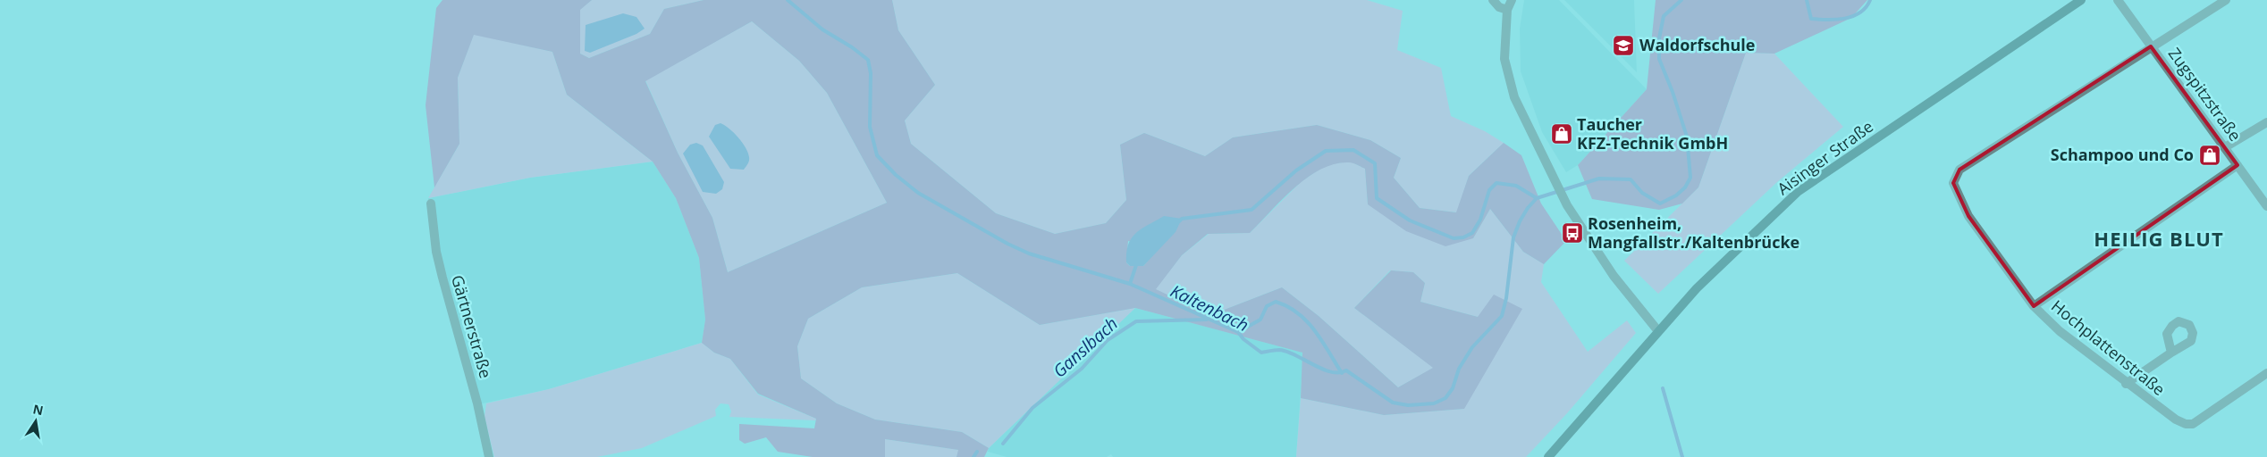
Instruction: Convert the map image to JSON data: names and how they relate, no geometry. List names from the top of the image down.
{
  "streets": {
    "main road": ["Aisinger Straße"],
    "street": ["Zugspitzstraße", "Gärtnerstraße", "Hochplattenstraße"]
  },
  "crossings": [
    ["Zugspitzstraße", "Hochplattenstraße"]
  ],
  "districts": ["HEILIG BLUT"],
  "water": ["Kaltenbach", "Ganslbach"],
  "places": {
    "school or university": ["Waldorfschule"],
    "shop": ["Taucher KFZ-Technik GmbH", "Schampoo und Co"],
    "bus stop": ["Rosenheim, Mangfallstr./Kaltenbrücke"]
  },
  "north": "top"
}
